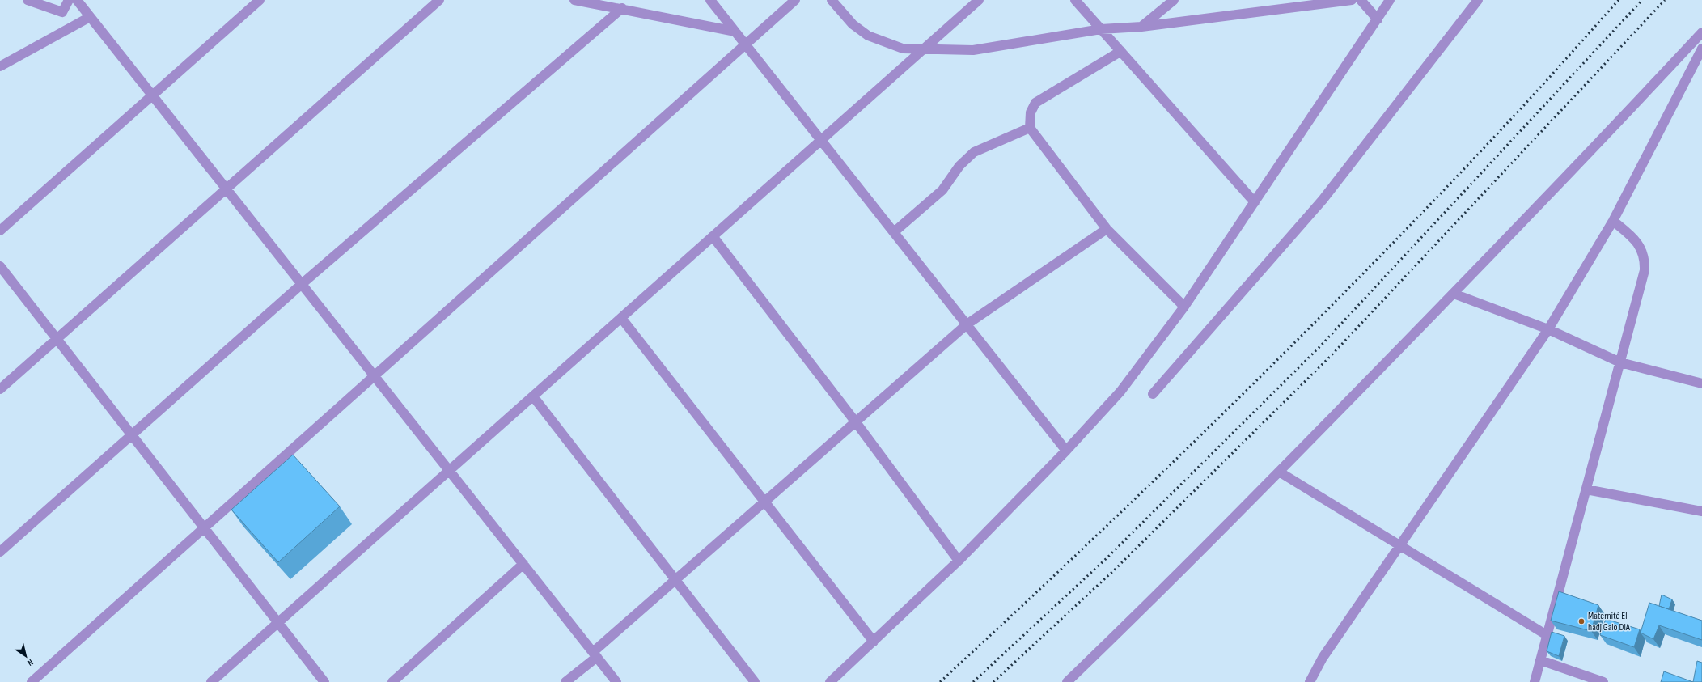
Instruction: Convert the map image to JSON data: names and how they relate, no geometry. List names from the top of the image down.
{
  "places": ["Maternité El hadj Galo DIA"],
  "north": "bottom right"
}
